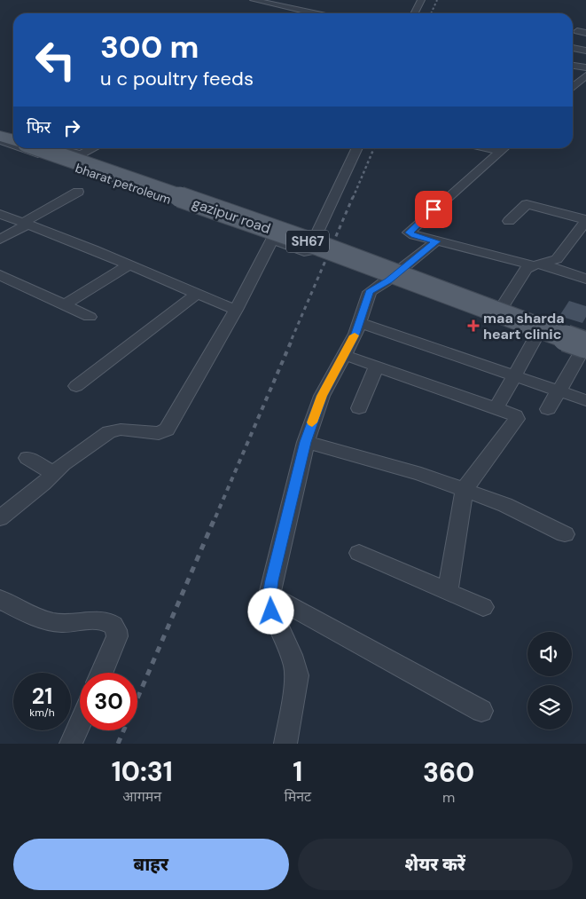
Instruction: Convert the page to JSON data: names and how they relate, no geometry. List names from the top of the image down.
{
  "streets": {
    "main road": ["gazipur road", "SH67"],
    "street": ["bharat petroleum"]
  },
  "places": {
    "health": ["maa sharda heart clinic"]
  },
  "page": {
    "turn": ["300 m", "u c poultry feeds"],
    "then": "फिर",
    "speed": "21 km/h",
    "limit": "30",
    "eta": [
      "10:31",
      "आगमन",
      "1",
      "मिनट",
      "360",
      "m"
    ],
    "buttons": ["बाहर", "शेयर करें"]
  }
}
